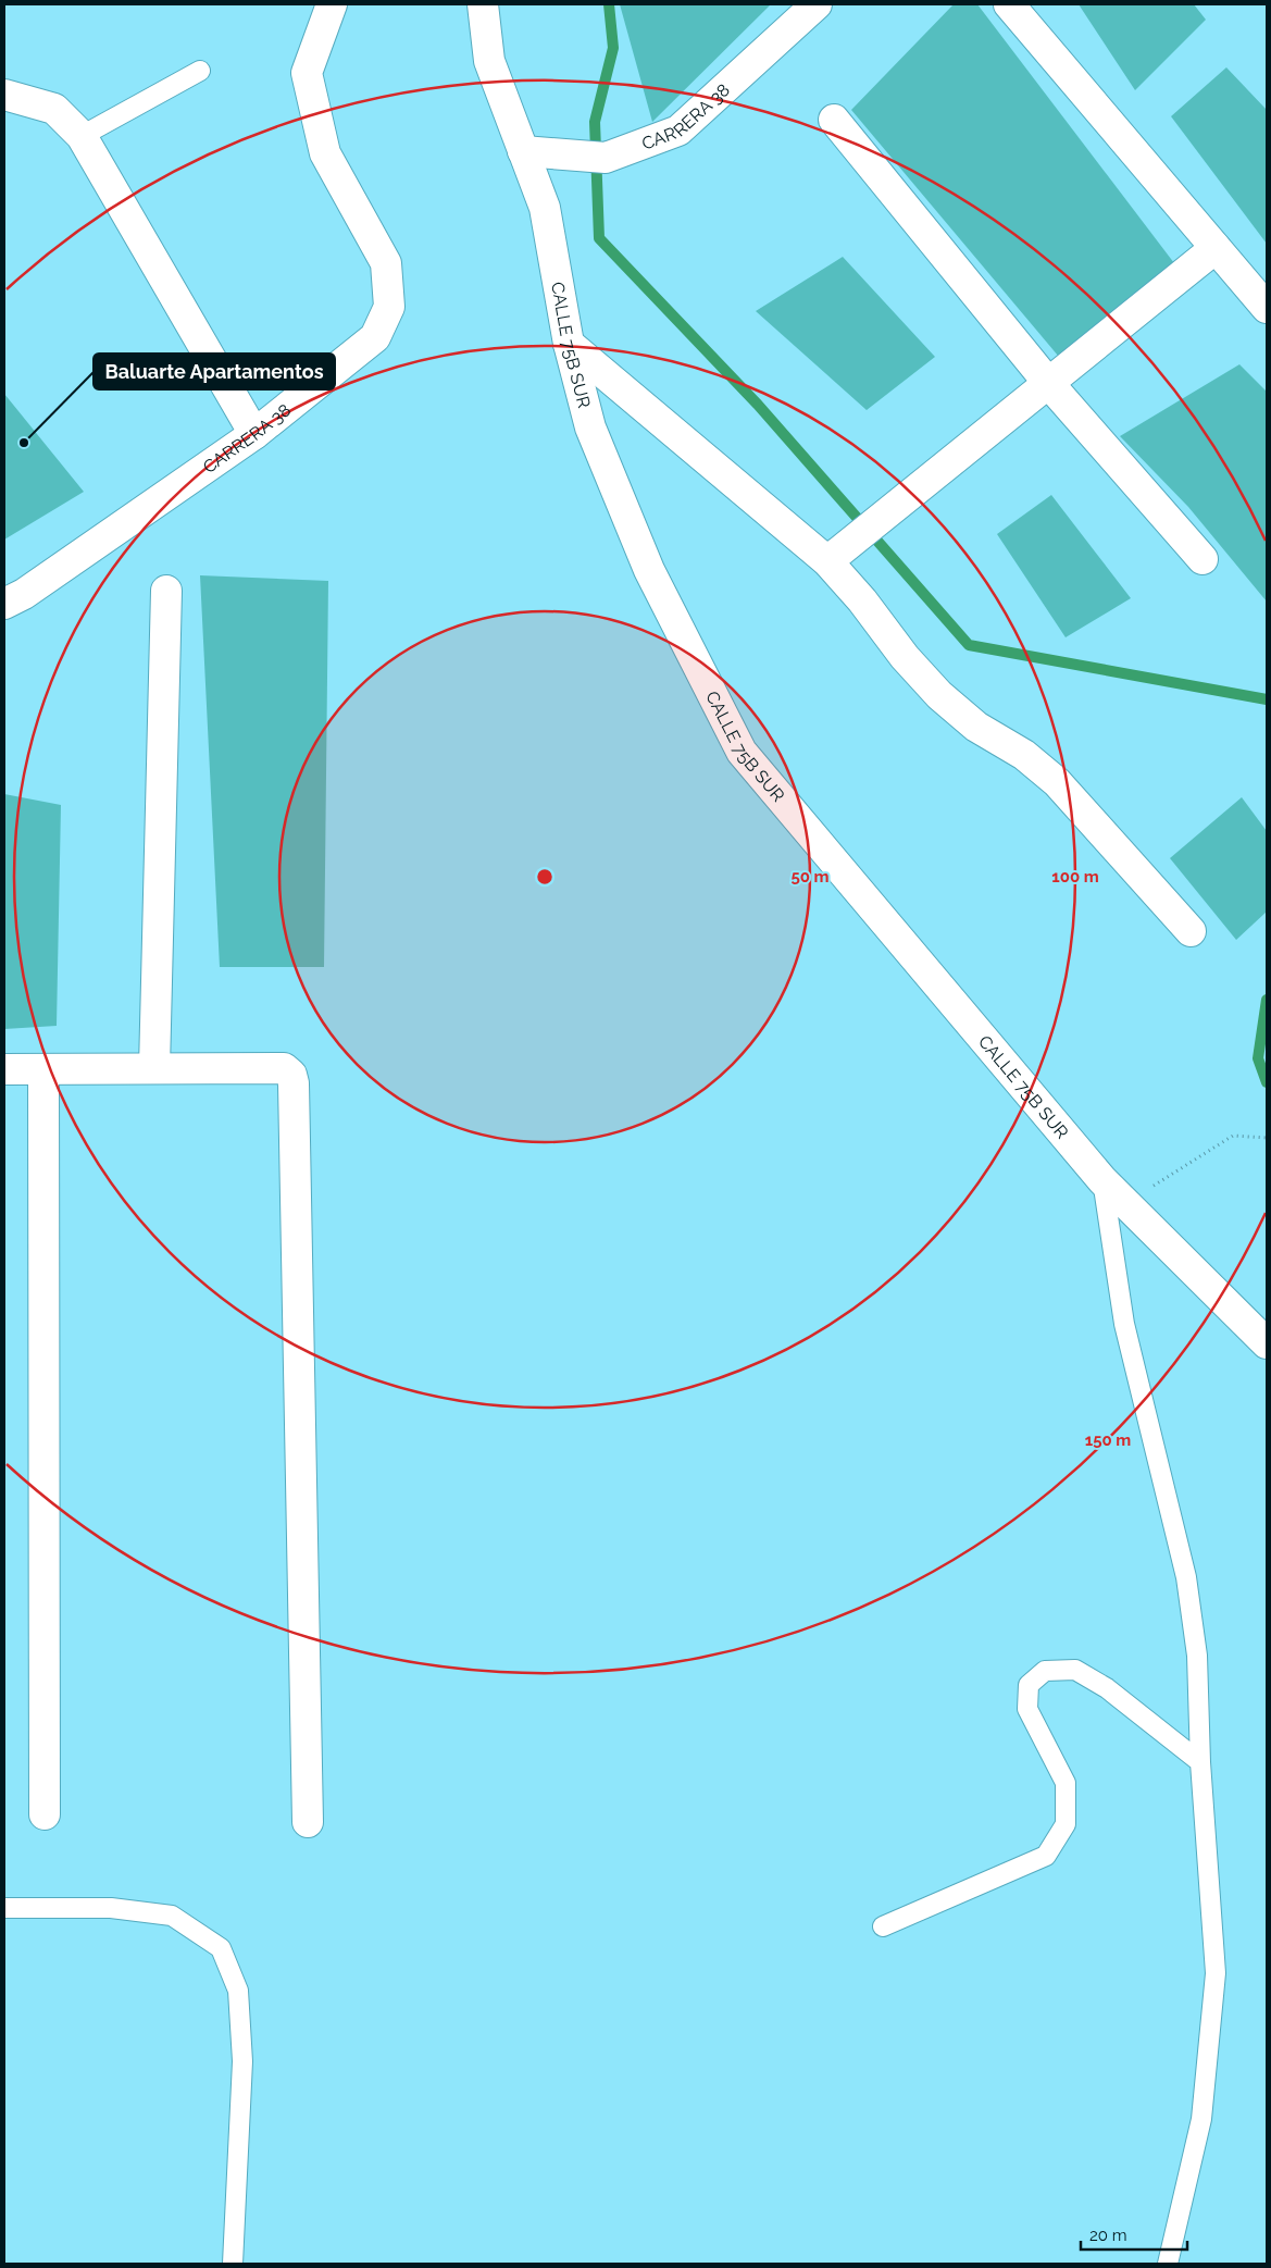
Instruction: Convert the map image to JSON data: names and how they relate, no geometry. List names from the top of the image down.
{
  "streets": {
    "street": ["CARRERA 38", "CALLE 75B SUR"]
  },
  "crossings": [
    ["CARRERA 38", "CALLE 75B SUR"]
  ],
  "places": ["Baluarte Apartamentos"],
  "scale_bar": "20 m",
  "rings": ["50 m", "100 m", "150 m"]
}
